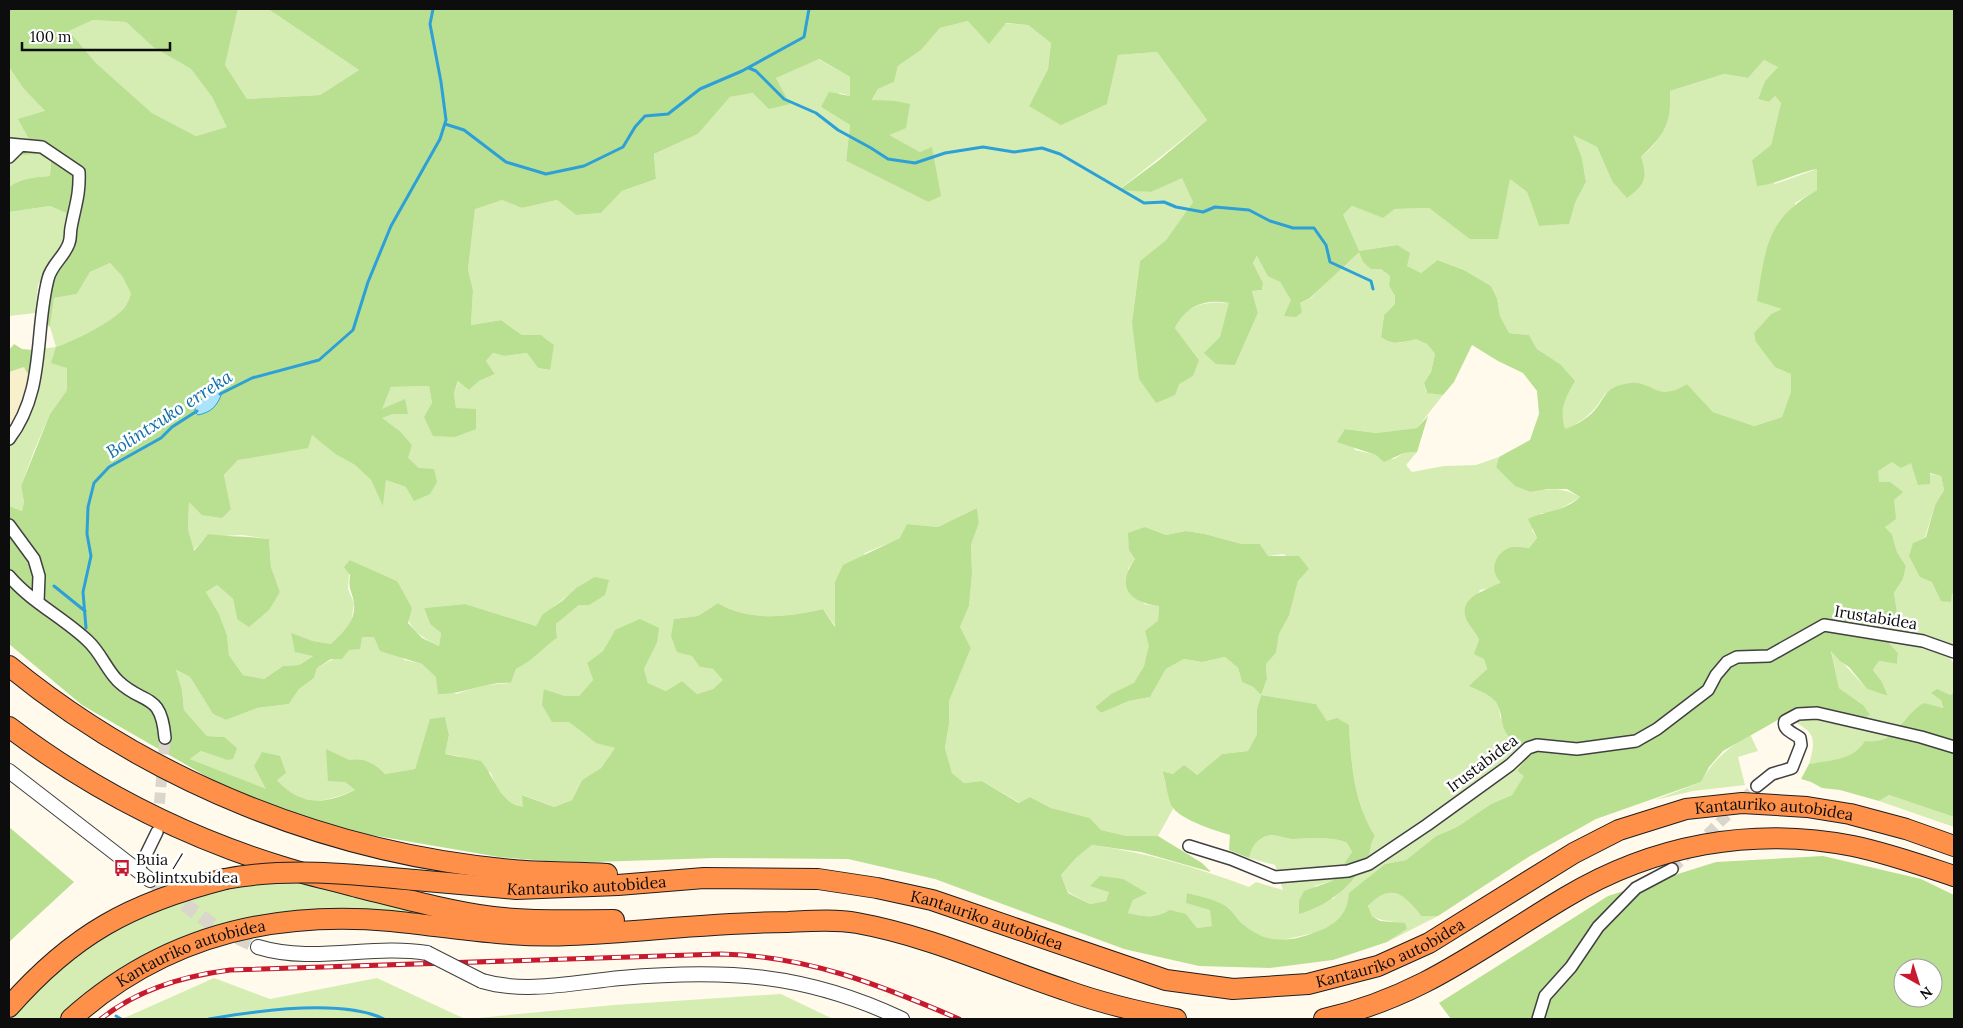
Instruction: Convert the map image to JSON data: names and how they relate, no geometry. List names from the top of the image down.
{
  "streets": {
    "highway": ["Kantauriko autobidea"],
    "street": ["Irustabidea"]
  },
  "water": ["Bolintxuko erreka"],
  "places": {
    "bus stop": ["Buia / Bolintxubidea"]
  },
  "scale_bar": "100 m",
  "north": "bottom right"
}
